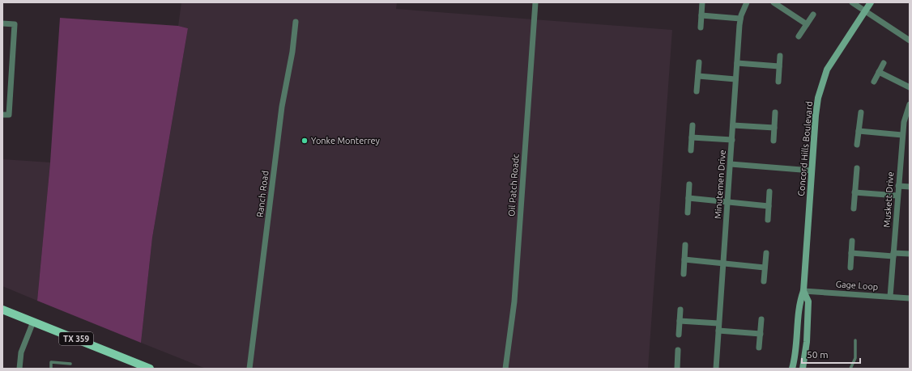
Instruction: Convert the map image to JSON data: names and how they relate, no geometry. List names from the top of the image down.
{
  "streets": {
    "main road": ["TX 359"],
    "street": [
      "Concord Hills Boulevard",
      "Minutemen Drive",
      "Oil Patch Roadc",
      "Ranch Road",
      "Muskett Drive",
      "Gage Loop"
    ]
  },
  "crossings": [
    ["Concord Hills Boulevard", "Gage Loop"],
    ["Muskett Drive", "Gage Loop"]
  ],
  "places": ["Yonke Monterrey"],
  "scale_bar": "50 m"
}
